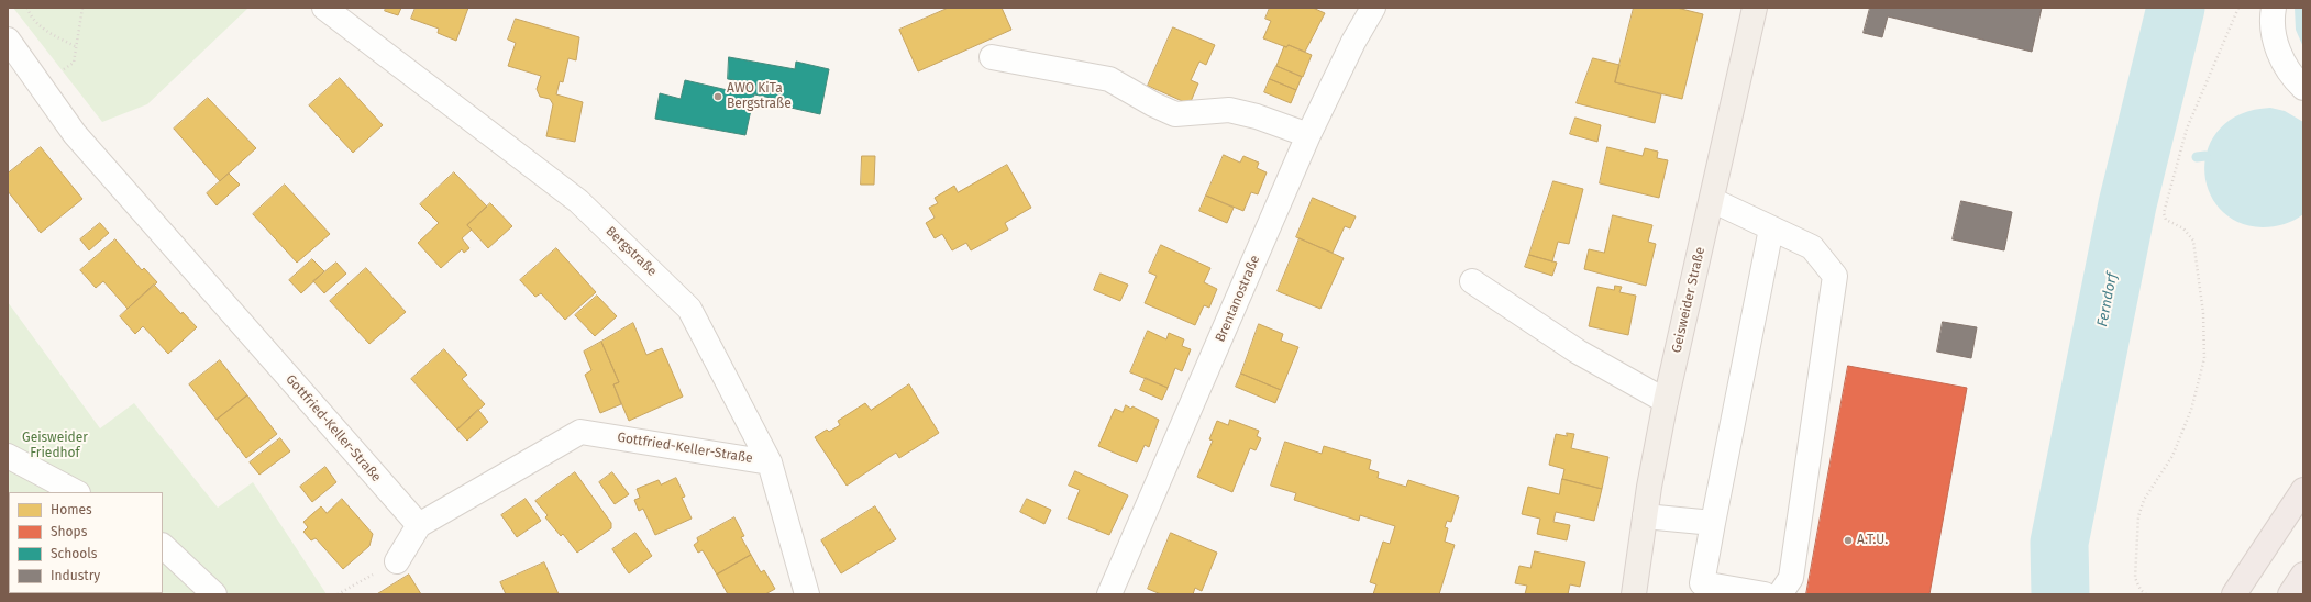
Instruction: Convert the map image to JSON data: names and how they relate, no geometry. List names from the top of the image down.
{
  "streets": {
    "main road": ["Geisweider Straße"],
    "street": ["Bergstraße", "Brentanostraße", "Gottfried-Keller-Straße"]
  },
  "crossings": [
    ["Bergstraße", "Gottfried-Keller-Straße"]
  ],
  "water": ["Ferndorf"],
  "parks": ["Geisweider Friedhof"],
  "places": ["AWO KiTa Bergstraße", "A.T.U."],
  "legend": [
    "Homes",
    "Shops",
    "Schools",
    "Industry"
  ]
}
